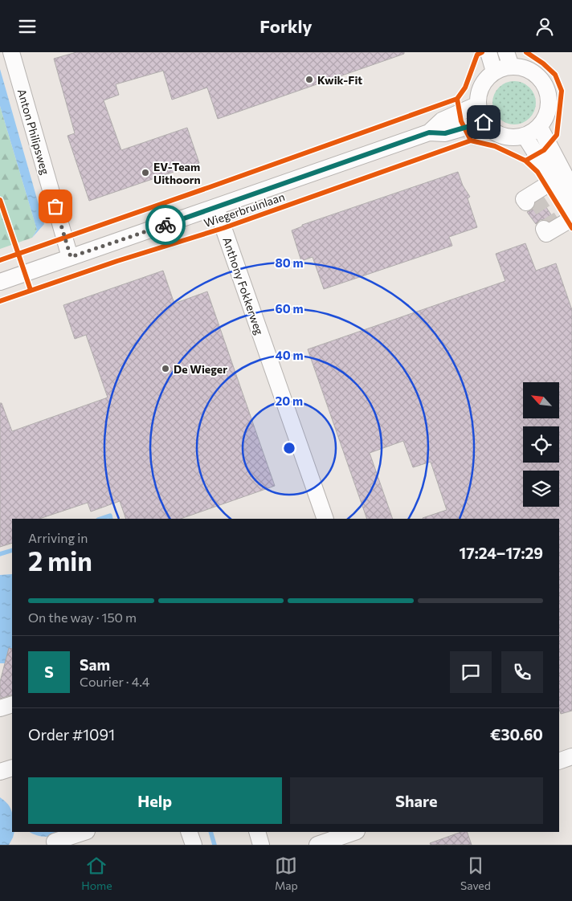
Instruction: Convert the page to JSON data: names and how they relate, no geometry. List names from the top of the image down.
{
  "streets": {
    "street": ["Anton Philipsweg", "Wiegerbruinlaan", "Anthony Fokkerweg"]
  },
  "crossings": [
    ["Anton Philipsweg", "Wiegerbruinlaan"],
    ["Wiegerbruinlaan", "Anthony Fokkerweg"]
  ],
  "places": ["Kwik-Fit", "EV-Team Uithoorn", "De Wieger"],
  "north": "top left",
  "page": {
    "header": "Forkly",
    "heading": ["2 min", "Arriving in", "17:24–17:29"],
    "panel": [
      "Sam",
      "Courier · 4.4",
      "Order #1091",
      "€30.60"
    ],
    "bar": "On the way · 150 m",
    "round": "S",
    "buttons": ["Help", "Share"],
    "tabs": ["Home", "Map", "Saved"]
  },
  "rings": [
    "80 m",
    "60 m",
    "40 m",
    "20 m"
  ]
}
